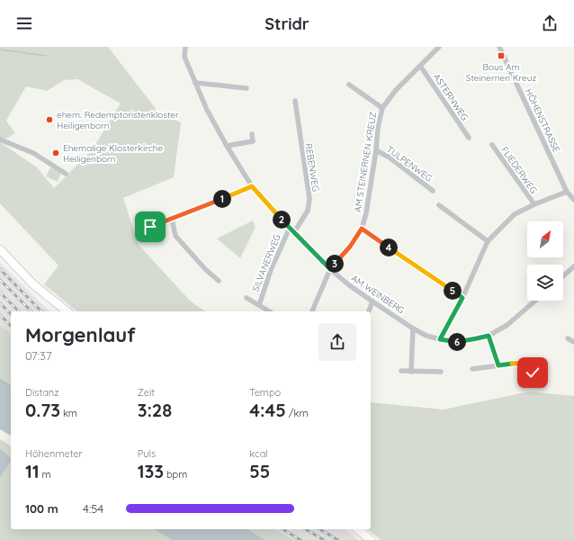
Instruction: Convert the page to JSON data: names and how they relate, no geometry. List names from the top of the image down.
{
  "streets": {
    "street": [
      "ASTERNWEG",
      "HÖHENSTRASSE",
      "AM STEINERNEN KREUZ",
      "TULPENWEG",
      "REBENWEG",
      "FLIEDERWEG",
      "SILVANERWEG",
      "AM WEINBERG"
    ]
  },
  "crossings": [
    ["ASTERNWEG", "AM STEINERNEN KREUZ"],
    ["AM STEINERNEN KREUZ", "TULPENWEG"],
    ["AM STEINERNEN KREUZ", "AM WEINBERG"],
    ["REBENWEG", "AM WEINBERG"],
    ["SILVANERWEG", "AM WEINBERG"]
  ],
  "places": {
    "transit": ["Bous Am Steinernen Kreuz"],
    "other": ["ehem. Redemptoristenkloster Heiligenborn", "Ehemalige Klosterkirche Heiligenborn"]
  },
  "north": "top right",
  "page": {
    "header": "Stridr",
    "pins": [
      "1",
      "2",
      "4",
      "3",
      "5",
      "6"
    ],
    "heading": ["Morgenlauf", "07:37"],
    "stats": [
      ["Distanz", "0.73 km"],
      ["Zeit", "3:28"],
      ["Tempo", "4:45 /km"],
      ["Höhenmeter", "11 m"],
      ["Puls", "133 bpm"],
      ["kcal", "55"]
    ],
    "list": [
      {
        "name": "100 m",
        "note": "4:54"
      }
    ]
  }
}
